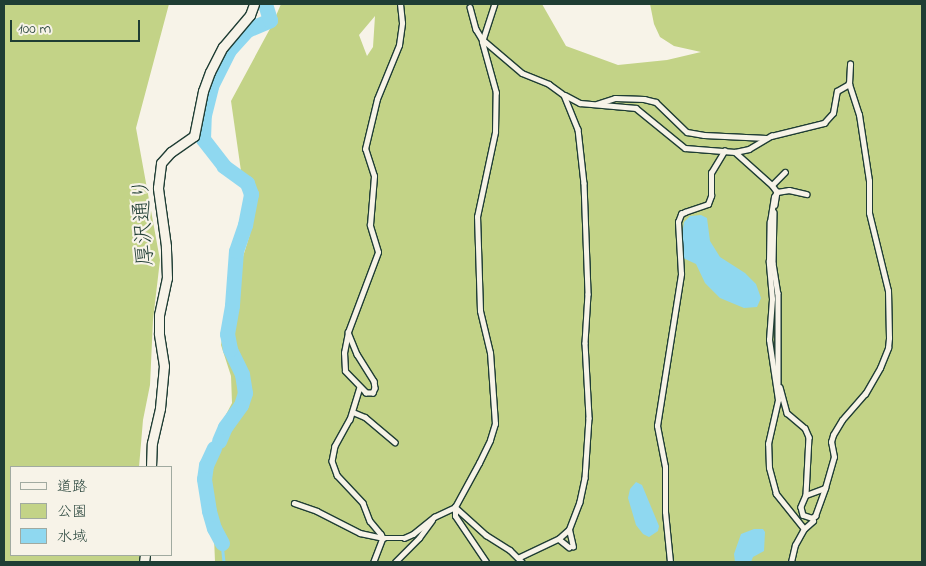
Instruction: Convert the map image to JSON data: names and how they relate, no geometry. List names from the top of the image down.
{
  "streets": {
    "street": ["厚沢通り"]
  },
  "legend": ["道路", "公園", "水域"],
  "scale_bar": "100 m"
}
